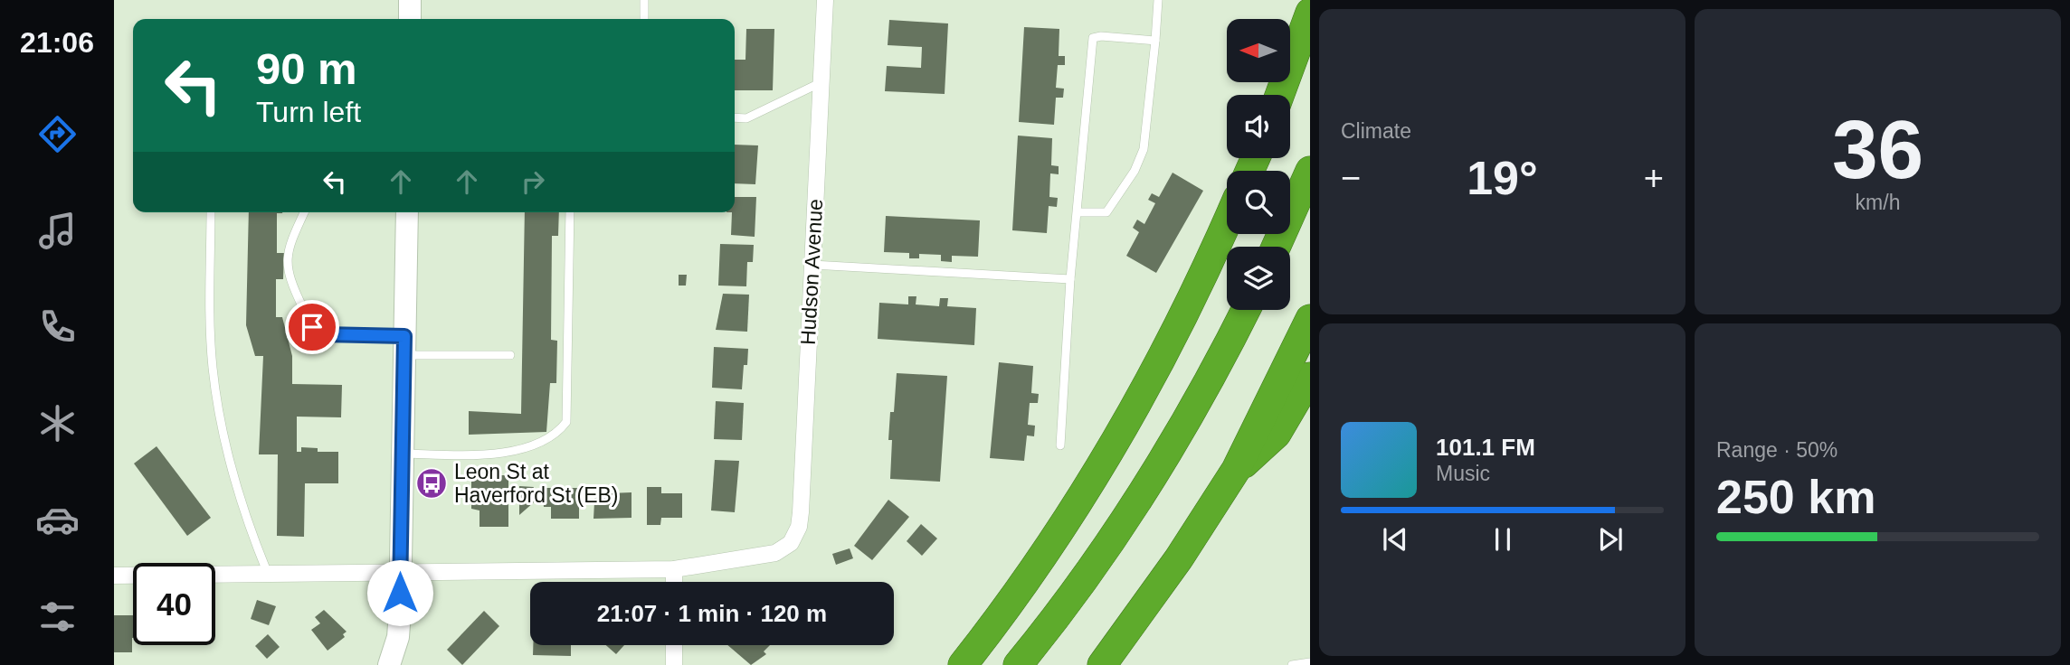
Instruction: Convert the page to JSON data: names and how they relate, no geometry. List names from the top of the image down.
{
  "streets": {
    "street": ["Hudson Avenue"]
  },
  "places": {
    "bus stop": ["Leon St at Haverford St (EB)"]
  },
  "north": "left",
  "page": {
    "tabs": "21:06",
    "tile": [
      "Climate",
      ["36", "km/h"],
      ["Range · 50%", "250 km"]
    ],
    "turn": ["90 m", "Turn left"],
    "heat": ["−", "19°", "+"],
    "song": ["101.1 FM", "Music"],
    "limit": "40",
    "trip": "21:07 · 1 min · 120 m"
  }
}
